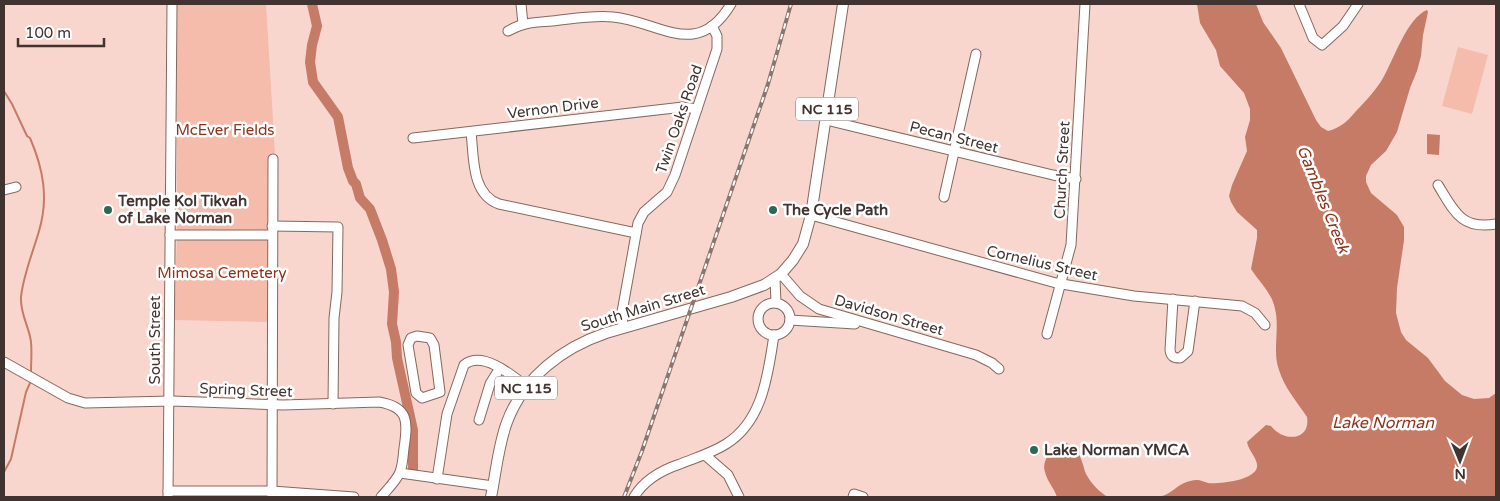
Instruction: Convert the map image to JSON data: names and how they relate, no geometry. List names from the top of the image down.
{
  "streets": {
    "main road": ["NC 115", "South Main Street"],
    "street": [
      "Vernon Drive",
      "Twin Oaks Road",
      "Pecan Street",
      "Church Street",
      "Cornelius Street",
      "Davidson Street",
      "South Street",
      "Spring Street"
    ]
  },
  "crossings": [
    ["Vernon Drive", "Twin Oaks Road"],
    ["NC 115", "Pecan Street"],
    ["NC 115", "Cornelius Street"],
    ["NC 115", "South Main Street"],
    ["NC 115", "Davidson Street"],
    ["Twin Oaks Road", "South Main Street"],
    ["Pecan Street", "Church Street"],
    ["Church Street", "Cornelius Street"],
    ["South Main Street", "Davidson Street"],
    ["South Street", "Spring Street"]
  ],
  "water": ["Gambles Creek", "Lake Norman"],
  "parks": ["McEver Fields", "Mimosa Cemetery"],
  "places": ["Temple Kol Tikvah of Lake Norman", "The Cycle Path", "Lake Norman YMCA"],
  "scale_bar": "100 m",
  "north": "bottom"
}
